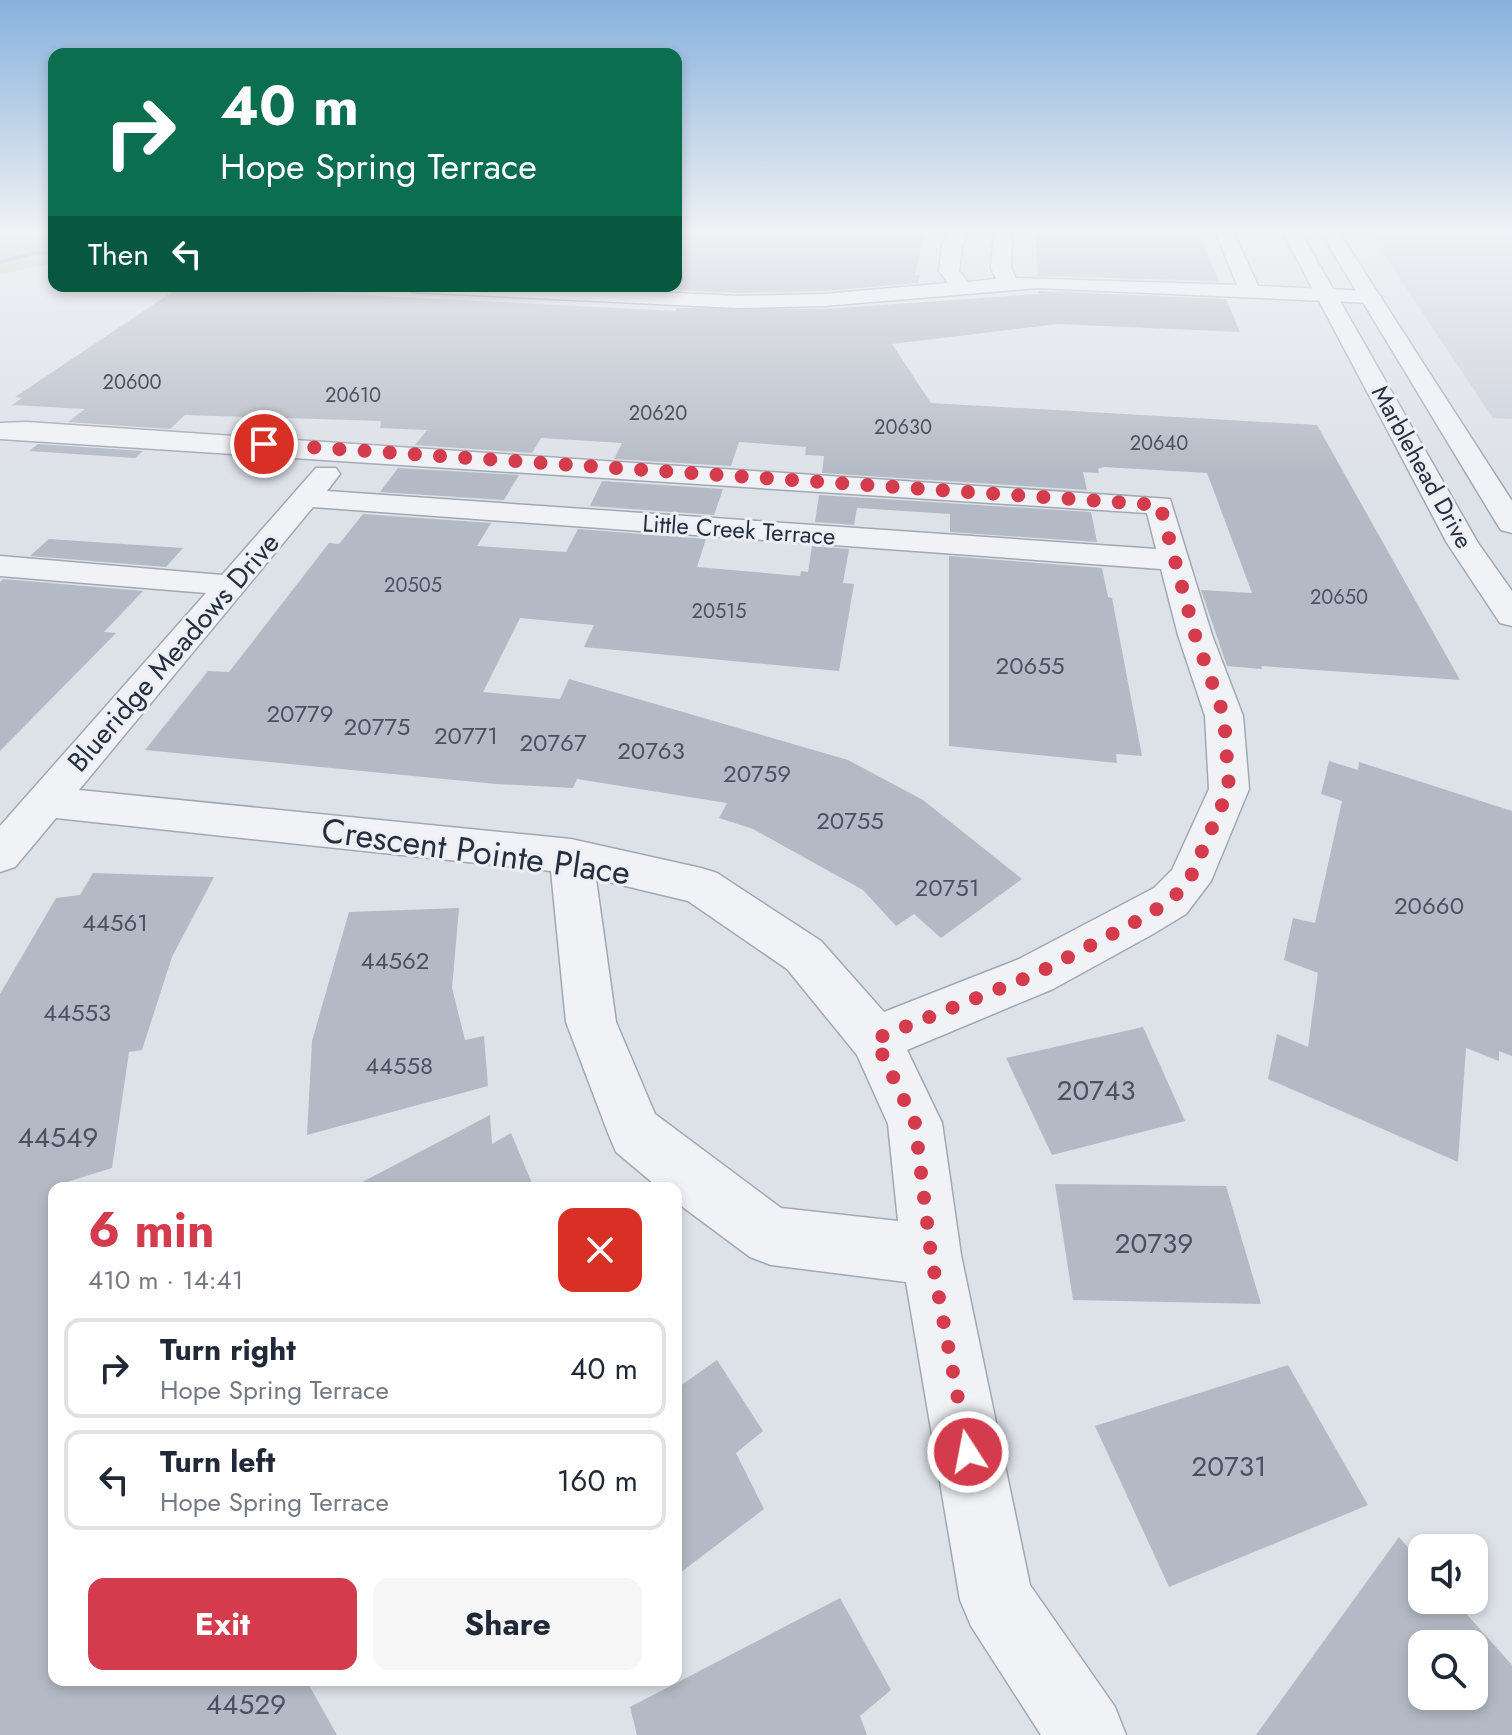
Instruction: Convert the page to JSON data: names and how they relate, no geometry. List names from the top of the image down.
{
  "streets": {
    "street": [
      "Marblehead Drive",
      "Little Creek Terrace",
      "Blueridge Meadows Drive",
      "Crescent Pointe Place"
    ]
  },
  "crossings": [
    ["Little Creek Terrace", "Blueridge Meadows Drive"],
    ["Blueridge Meadows Drive", "Crescent Pointe Place"]
  ],
  "house_numbers": [
    "20600",
    "20610",
    "20620",
    "20630",
    "20640",
    "20505",
    "20650",
    "20515",
    "20655",
    "20779",
    "20775",
    "20771",
    "20767",
    "20763",
    "20759",
    "20755",
    "20751",
    "20660",
    "44561",
    "44562",
    "44553",
    "44558",
    "20743",
    "44549",
    "20739",
    "20731",
    "44529"
  ],
  "page": {
    "turn": ["40 m", "Hope Spring Terrace"],
    "then": "Then",
    "heading": ["6 min", "410 m · 14:41"],
    "list": [
      {
        "name": "Turn right",
        "note": "Hope Spring Terrace",
        "value": "40 m"
      },
      {
        "name": "Turn left",
        "note": "Hope Spring Terrace",
        "value": "160 m"
      }
    ],
    "buttons": ["Exit", "Share"]
  }
}
